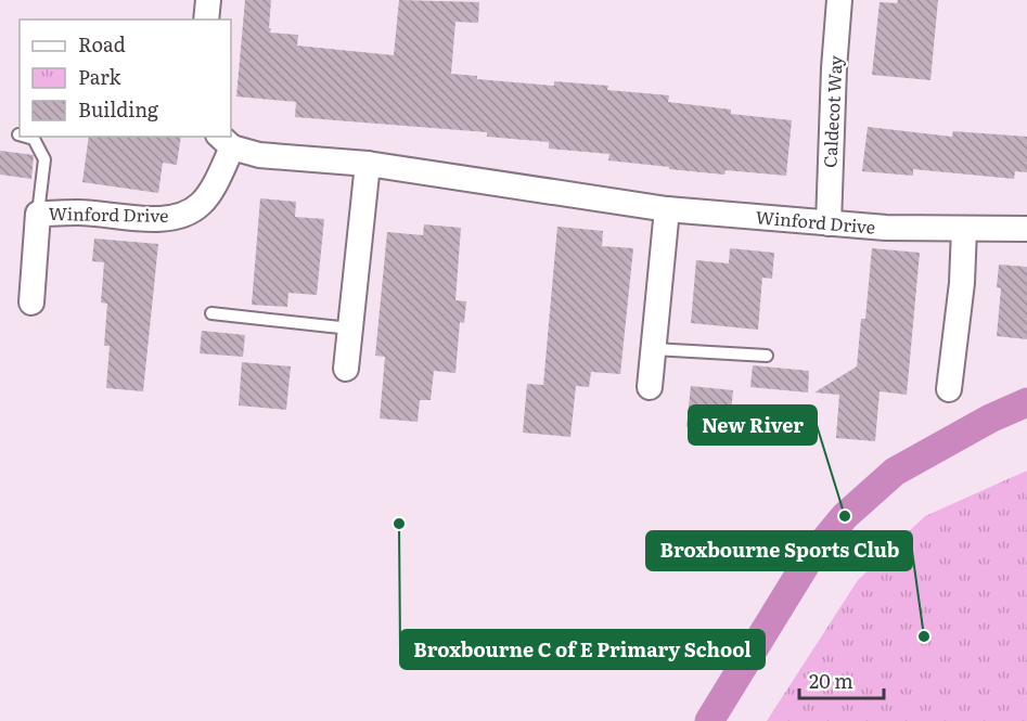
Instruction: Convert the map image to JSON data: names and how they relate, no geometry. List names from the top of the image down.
{
  "streets": {
    "street": ["Caldecot Way", "Winford Drive"]
  },
  "crossings": [
    ["Caldecot Way", "Winford Drive"]
  ],
  "places": ["New River", "Broxbourne C of E Primary School", "Broxbourne Sports Club"],
  "legend": ["Road", "Park", "Building"],
  "scale_bar": "20 m"
}
